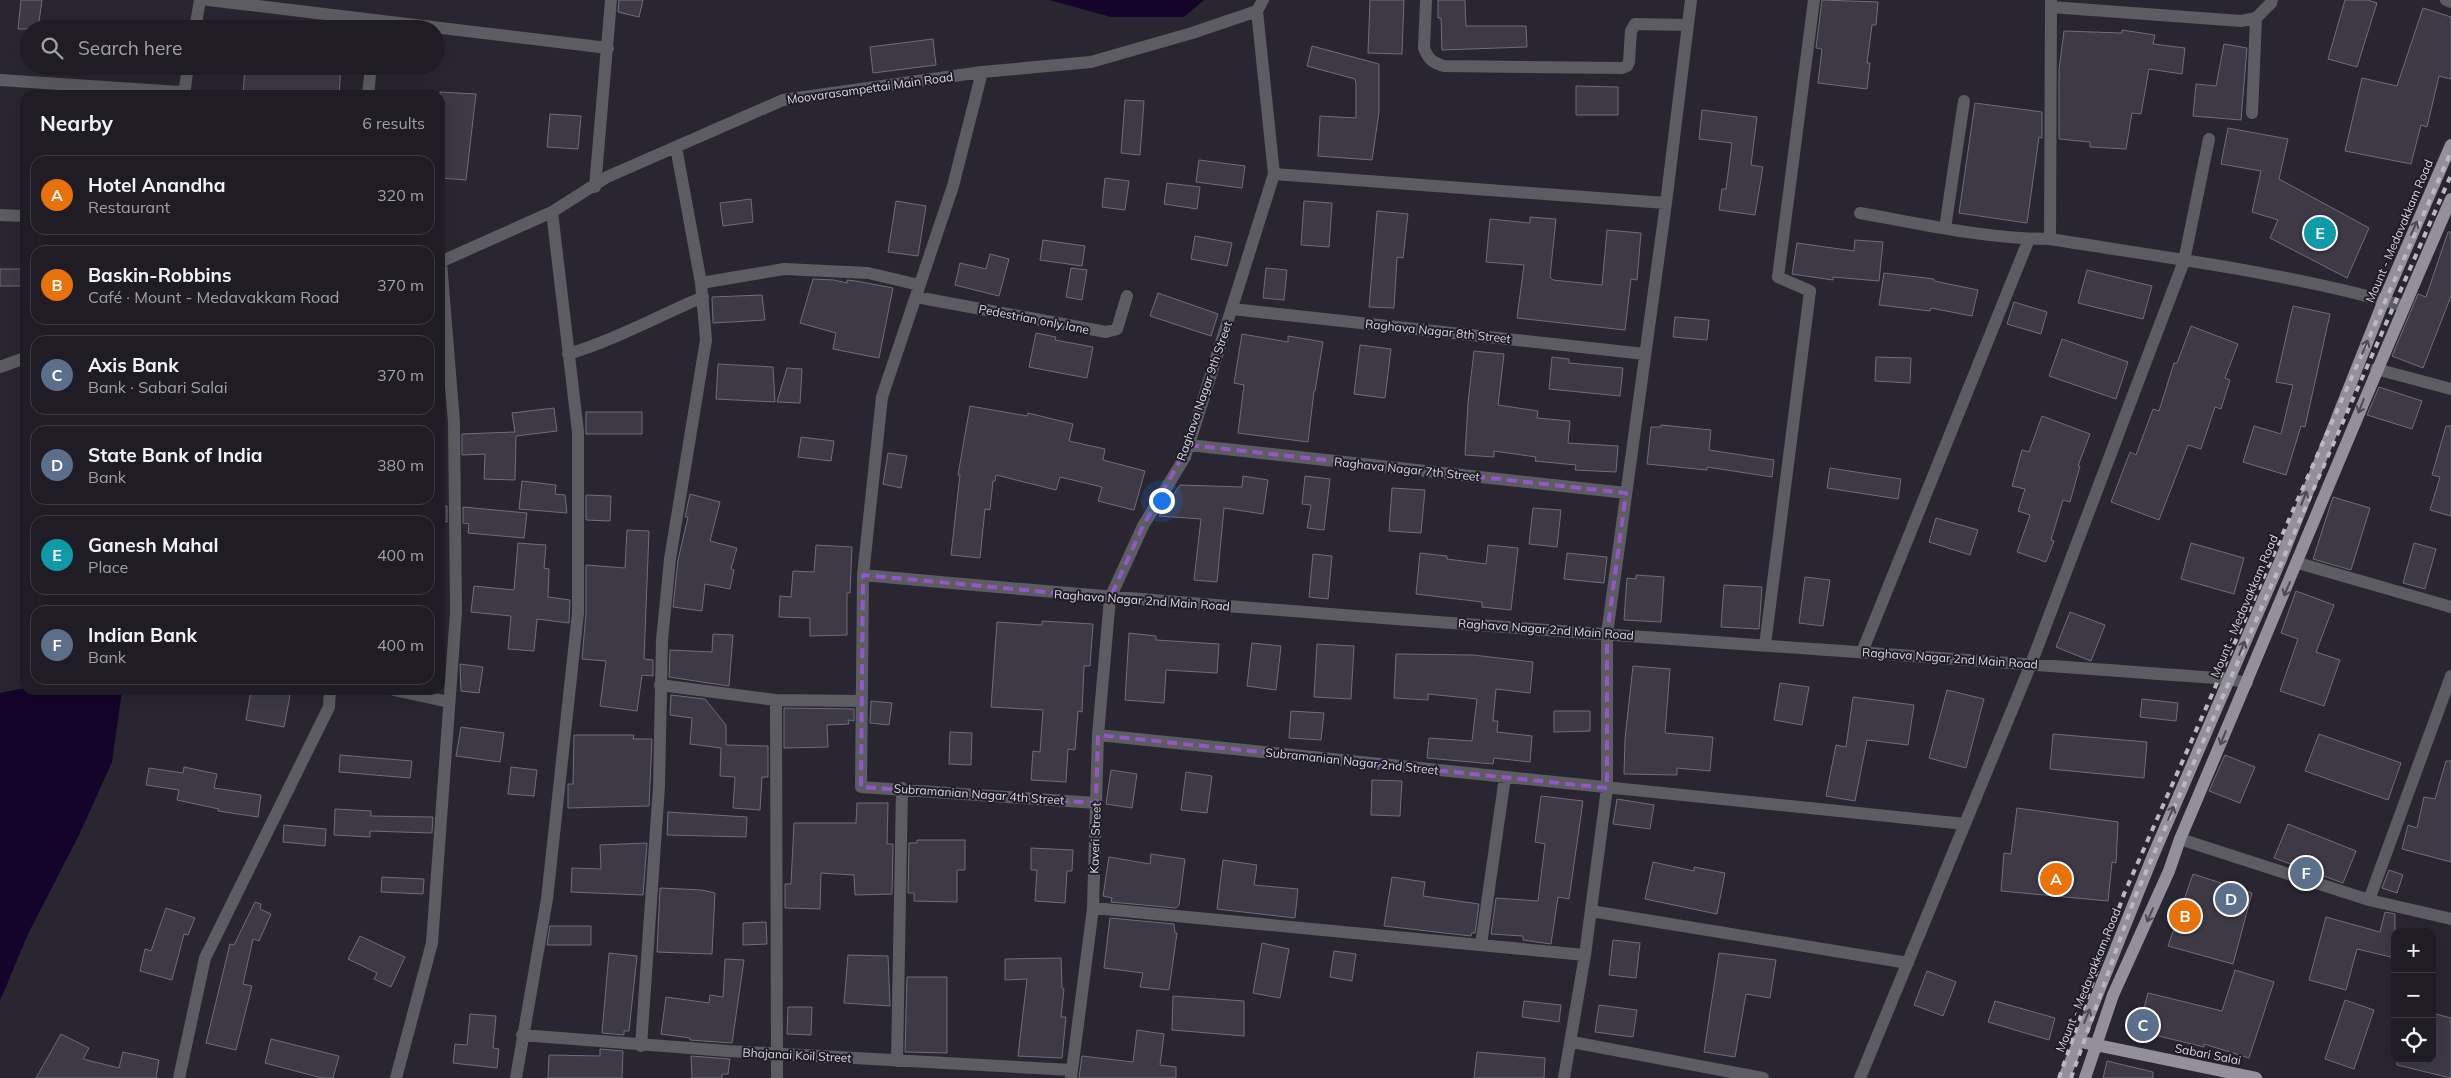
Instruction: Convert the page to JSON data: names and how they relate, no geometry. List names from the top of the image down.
{
  "streets": {
    "main road": ["Mount - Medavakkam Road", "Sabari Salai"],
    "street": [
      "Moovarasampettai Main Road",
      "Pedestrian only lane",
      "Raghava Nagar 8th Street",
      "Raghava Nagar 9th Street",
      "Raghava Nagar 7th Street",
      "Raghava Nagar 2nd Main Road",
      "Subramanian Nagar 2nd Street",
      "Subramanian Nagar 4th Street",
      "Kaveri Street",
      "Bhajanai Koil Street"
    ]
  },
  "crossings": [
    ["Mount - Medavakkam Road", "Raghava Nagar 2nd Main Road"],
    ["Mount - Medavakkam Road", "Sabari Salai"],
    ["Raghava Nagar 8th Street", "Raghava Nagar 9th Street"],
    ["Raghava Nagar 9th Street", "Raghava Nagar 7th Street"],
    ["Raghava Nagar 9th Street", "Raghava Nagar 2nd Main Road"],
    ["Raghava Nagar 9th Street", "Kaveri Street"],
    ["Raghava Nagar 2nd Main Road", "Kaveri Street"],
    ["Subramanian Nagar 2nd Street", "Kaveri Street"],
    ["Subramanian Nagar 4th Street", "Kaveri Street"],
    ["Kaveri Street", "Bhajanai Koil Street"]
  ],
  "page": {
    "search": "Search here",
    "heading": ["Nearby", "6 results"],
    "list": [
      {
        "mark": "A",
        "name": "Hotel Anandha",
        "note": "Restaurant",
        "value": "320 m"
      },
      {
        "mark": "B",
        "name": "Baskin-Robbins",
        "note": "Café · Mount - Medavakkam Road",
        "value": "370 m"
      },
      {
        "mark": "C",
        "name": "Axis Bank",
        "note": "Bank · Sabari Salai",
        "value": "370 m"
      },
      {
        "mark": "D",
        "name": "State Bank of India",
        "note": "Bank",
        "value": "380 m"
      },
      {
        "mark": "E",
        "name": "Ganesh Mahal",
        "note": "Place",
        "value": "400 m"
      },
      {
        "mark": "F",
        "name": "Indian Bank",
        "note": "Bank",
        "value": "400 m"
      }
    ],
    "pins": [
      "E",
      "F",
      "A",
      "D",
      "B",
      "C"
    ],
    "map_buttons": ["+", "−"]
  }
}
